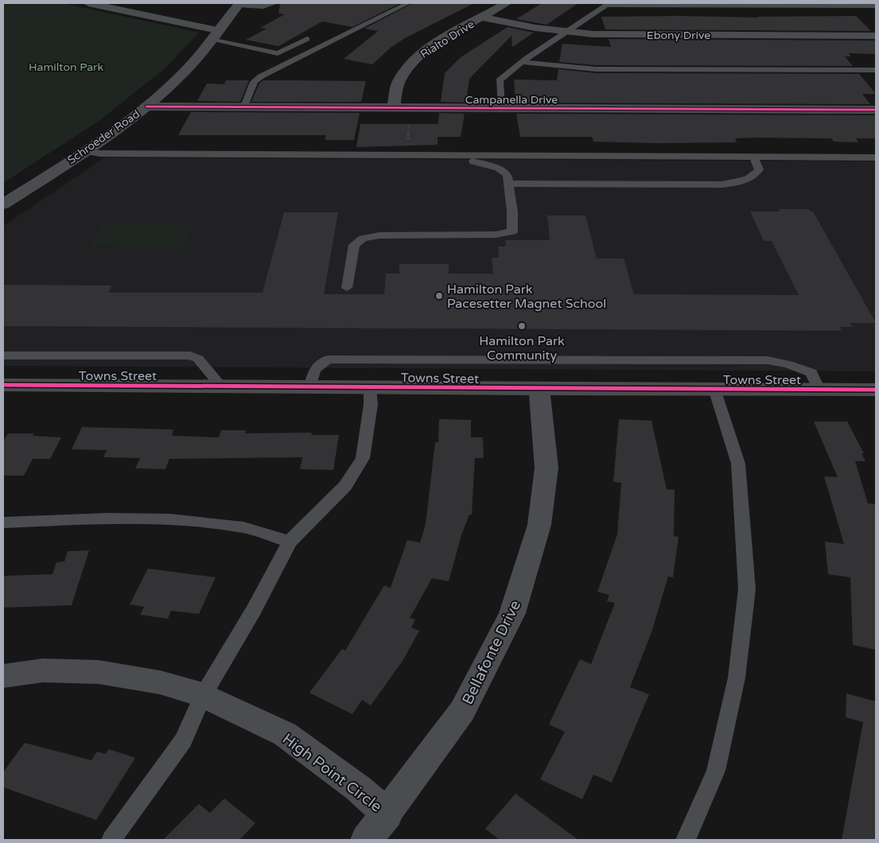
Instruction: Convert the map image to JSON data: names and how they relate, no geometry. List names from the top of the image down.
{
  "streets": {
    "street": [
      "Ebony Drive",
      "Rialto Drive",
      "Campanella Drive",
      "Schroeder Road",
      "Towns Street",
      "Bellafonte Drive",
      "High Point Circle"
    ]
  },
  "crossings": [
    ["Ebony Drive", "Rialto Drive"],
    ["Rialto Drive", "Campanella Drive"],
    ["Campanella Drive", "Schroeder Road"],
    ["Towns Street", "Bellafonte Drive"],
    ["Bellafonte Drive", "High Point Circle"]
  ],
  "parks": ["Hamilton Park"],
  "places": ["Hamilton Park Pacesetter Magnet School", "Hamilton Park Community"]
}
